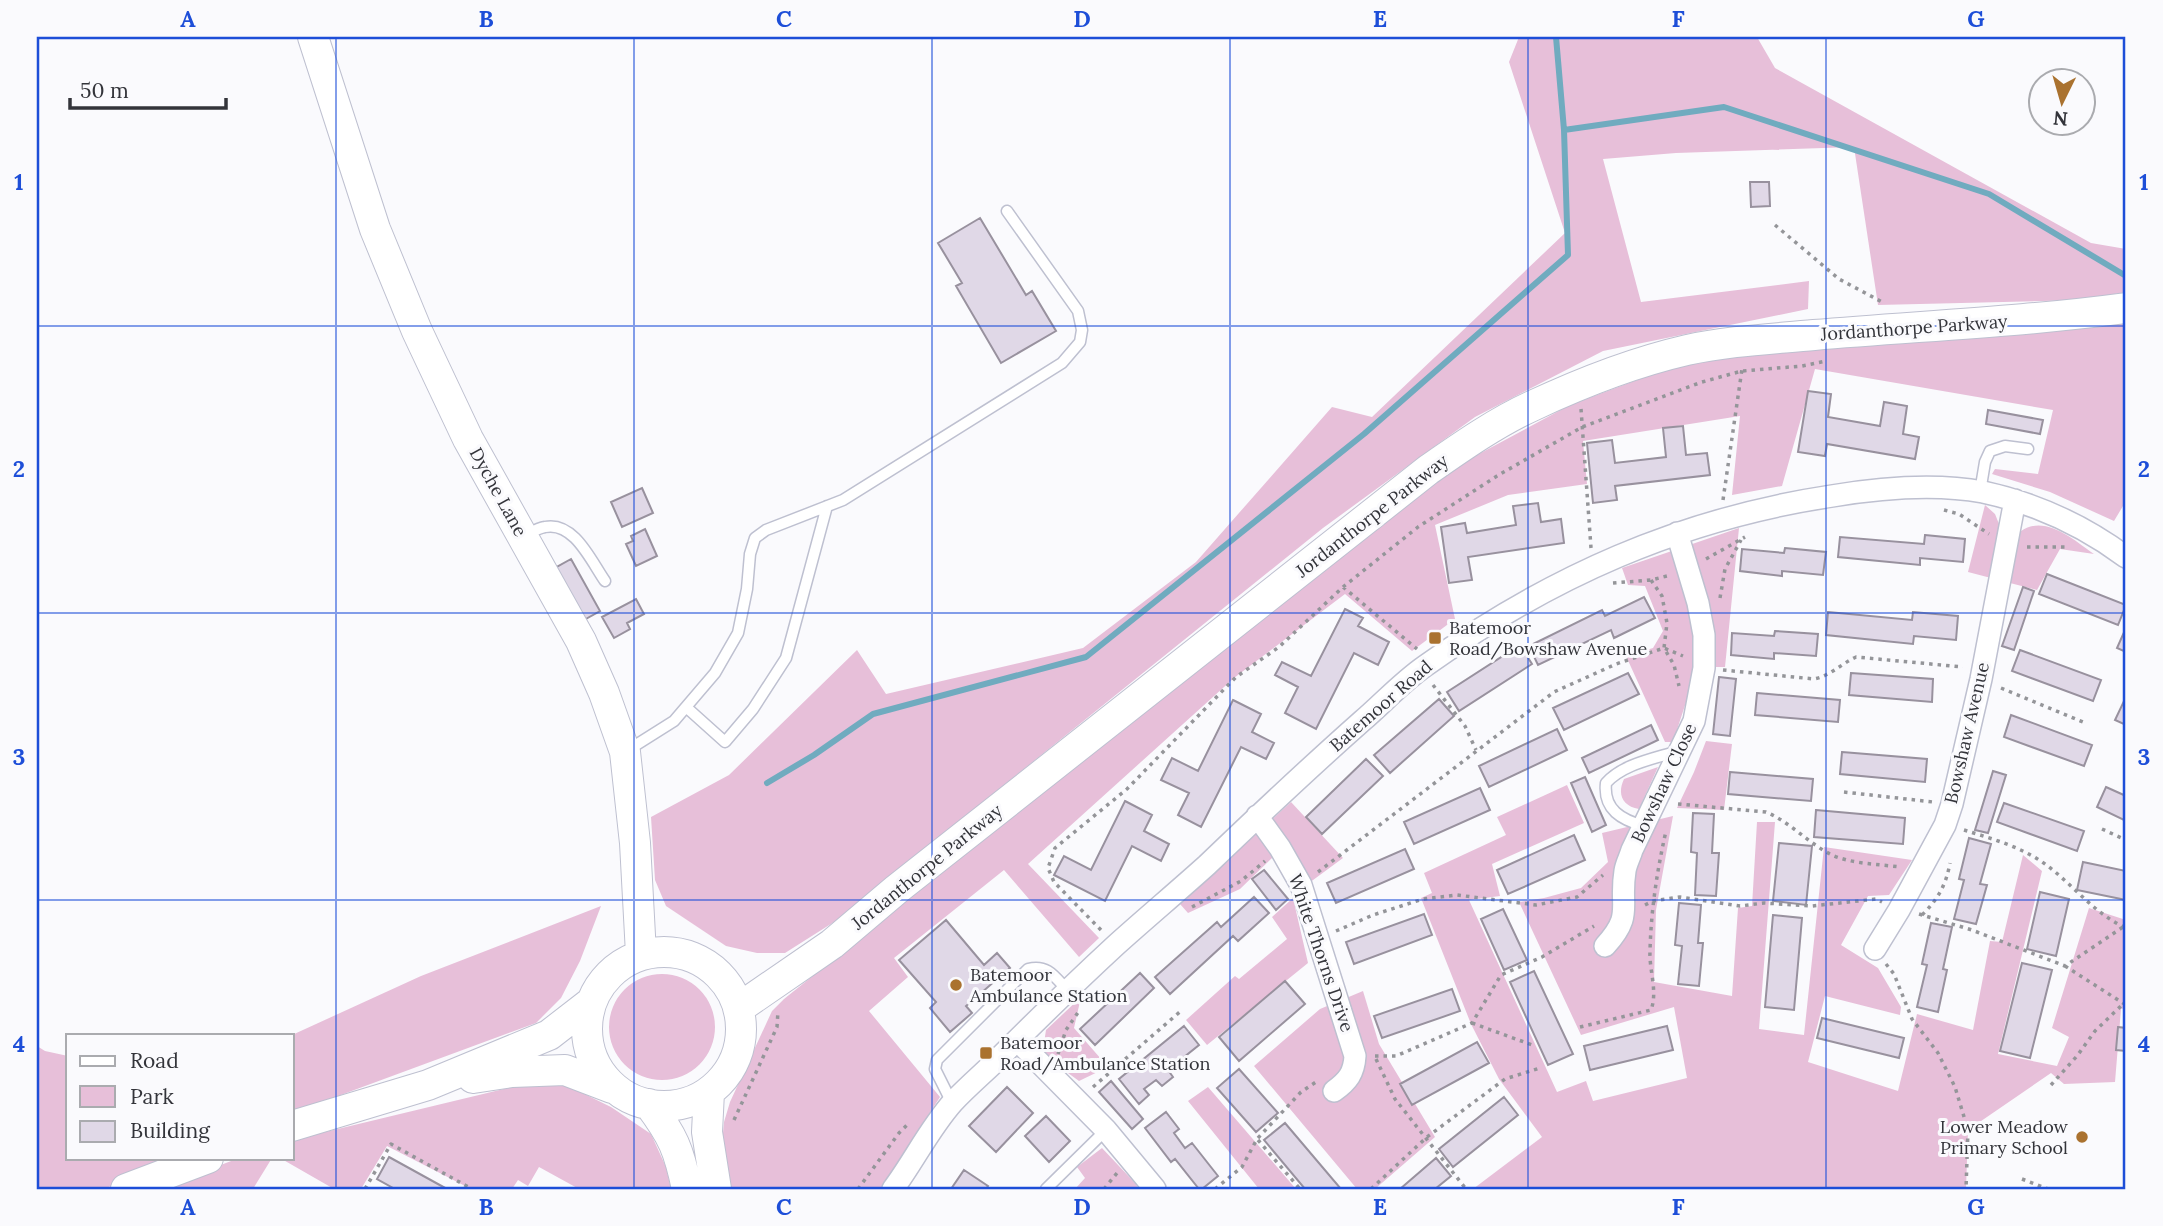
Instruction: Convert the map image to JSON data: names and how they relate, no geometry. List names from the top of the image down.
{
  "streets": {
    "main road": ["Jordanthorpe Parkway", "Dyche Lane"],
    "street": [
      "Batemoor Road",
      "Bowshaw Avenue",
      "Bowshaw Close",
      "White Thorns Drive"
    ]
  },
  "crossings": [
    ["Jordanthorpe Parkway", "Dyche Lane"],
    ["Batemoor Road", "Bowshaw Avenue"],
    ["Batemoor Road", "Bowshaw Close"],
    ["Batemoor Road", "White Thorns Drive"]
  ],
  "places": {
    "transit": ["Batemoor Road/Bowshaw Avenue", "Batemoor Road/Ambulance Station"],
    "other": ["Batemoor Ambulance Station", "Lower Meadow Primary School"]
  },
  "legend": ["Road", "Park", "Building"],
  "scale_bar": "50 m",
  "north": "bottom",
  "grid": {
    "columns": [
      "A",
      "B",
      "C",
      "D",
      "E",
      "F",
      "G"
    ],
    "rows": [
      "1",
      "2",
      "3",
      "4"
    ]
  }
}
